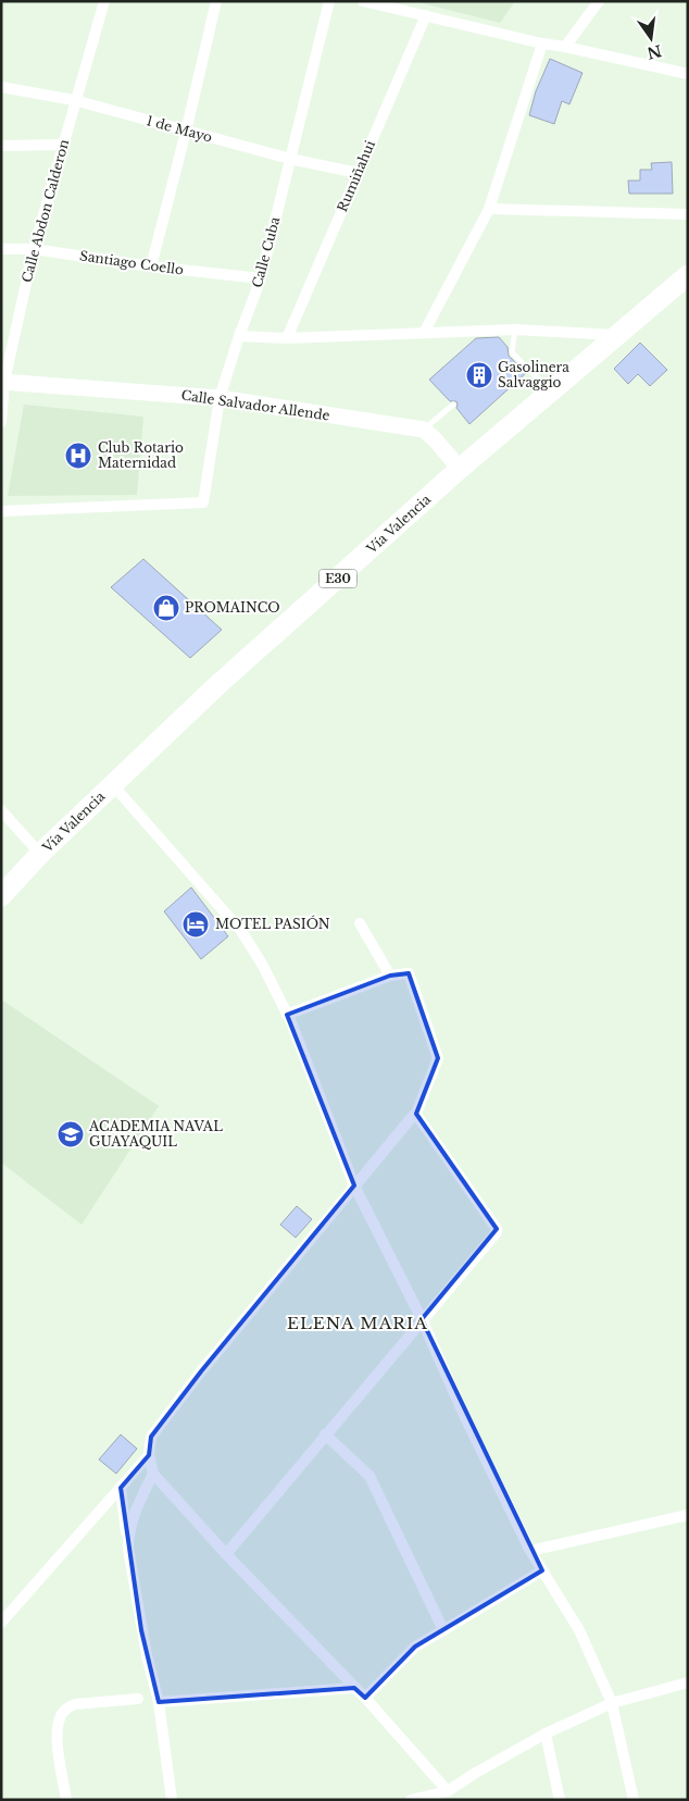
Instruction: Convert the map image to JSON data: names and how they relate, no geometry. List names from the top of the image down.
{
  "streets": {
    "highway": ["Vía Valencia", "E30"],
    "street": [
      "1 de Mayo",
      "Rumiñahui",
      "Calle Abdon Calderon",
      "Calle Cuba",
      "Santiago Coello",
      "Calle Salvador Allende"
    ]
  },
  "crossings": [
    ["1 de Mayo", "Rumiñahui"],
    ["1 de Mayo", "Calle Abdon Calderon"],
    ["1 de Mayo", "Calle Cuba"],
    ["Calle Abdon Calderon", "Santiago Coello"],
    ["Calle Abdon Calderon", "Calle Salvador Allende"],
    ["Calle Cuba", "Santiago Coello"],
    ["Calle Cuba", "Calle Salvador Allende"]
  ],
  "districts": ["ELENA MARIA"],
  "places": {
    "building": ["Gasolinera Salvaggio"],
    "hospital": ["Club Rotario Maternidad"],
    "shop": ["PROMAINCO"],
    "hotel": ["MOTEL PASIÓN"],
    "school or university": ["ACADEMIA NAVAL GUAYAQUIL"]
  },
  "north": "bottom"
}
